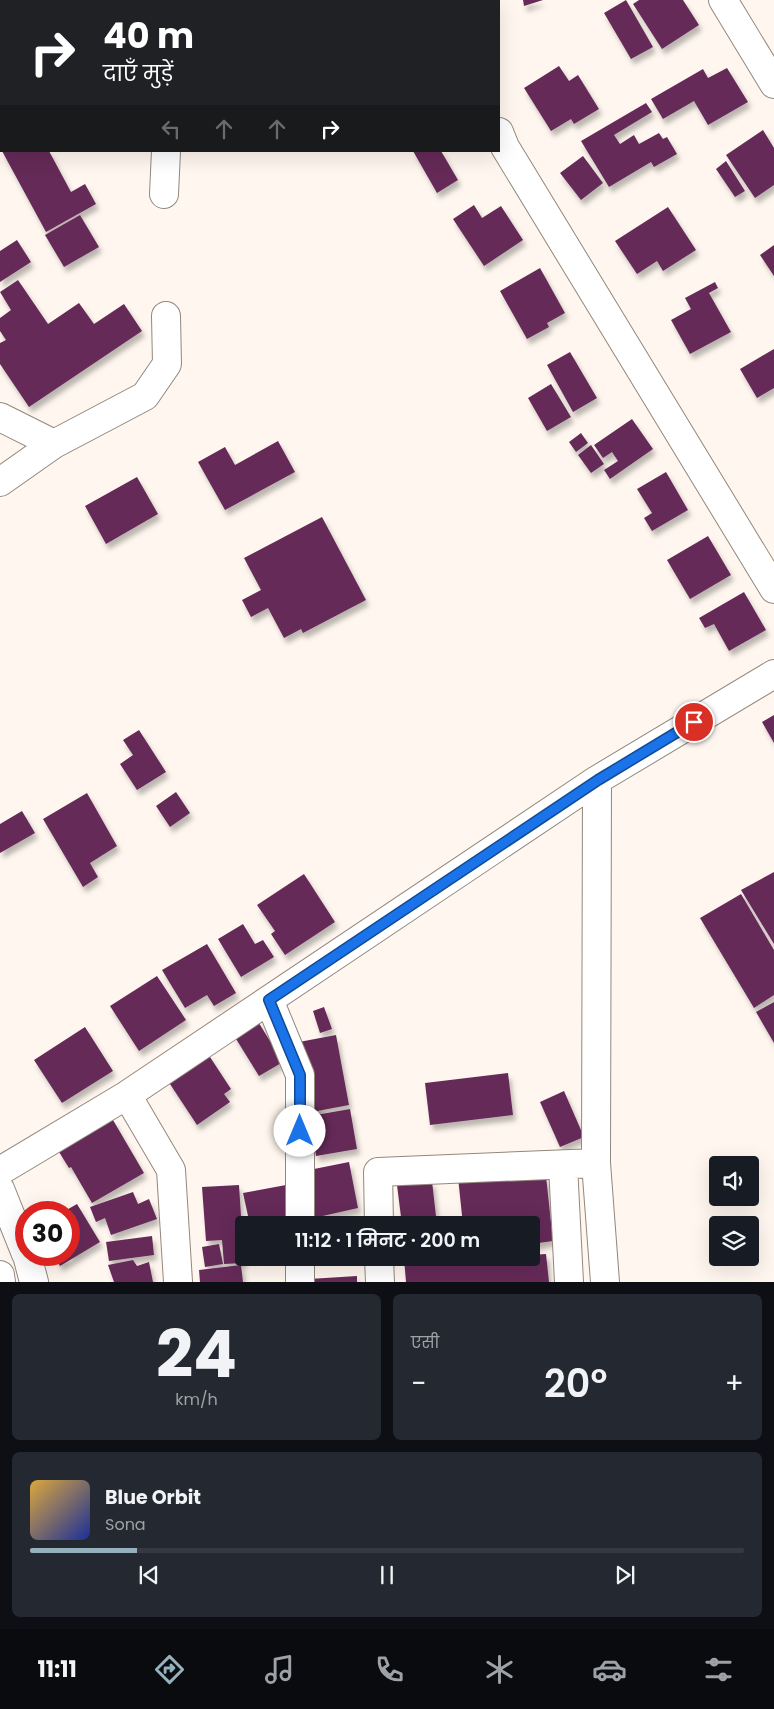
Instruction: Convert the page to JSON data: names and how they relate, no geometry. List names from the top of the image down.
{
  "page": {
    "turn": ["40 m", "दाएँ मुड़ें"],
    "limit": "30",
    "trip": "11:12 · 1 मिनट · 200 m",
    "tile": [
      ["24", "km/h"],
      "एसी"
    ],
    "heat": ["−", "20°", "+"],
    "song": ["Blue Orbit", "Sona"],
    "tabs": "11:11"
  }
}
